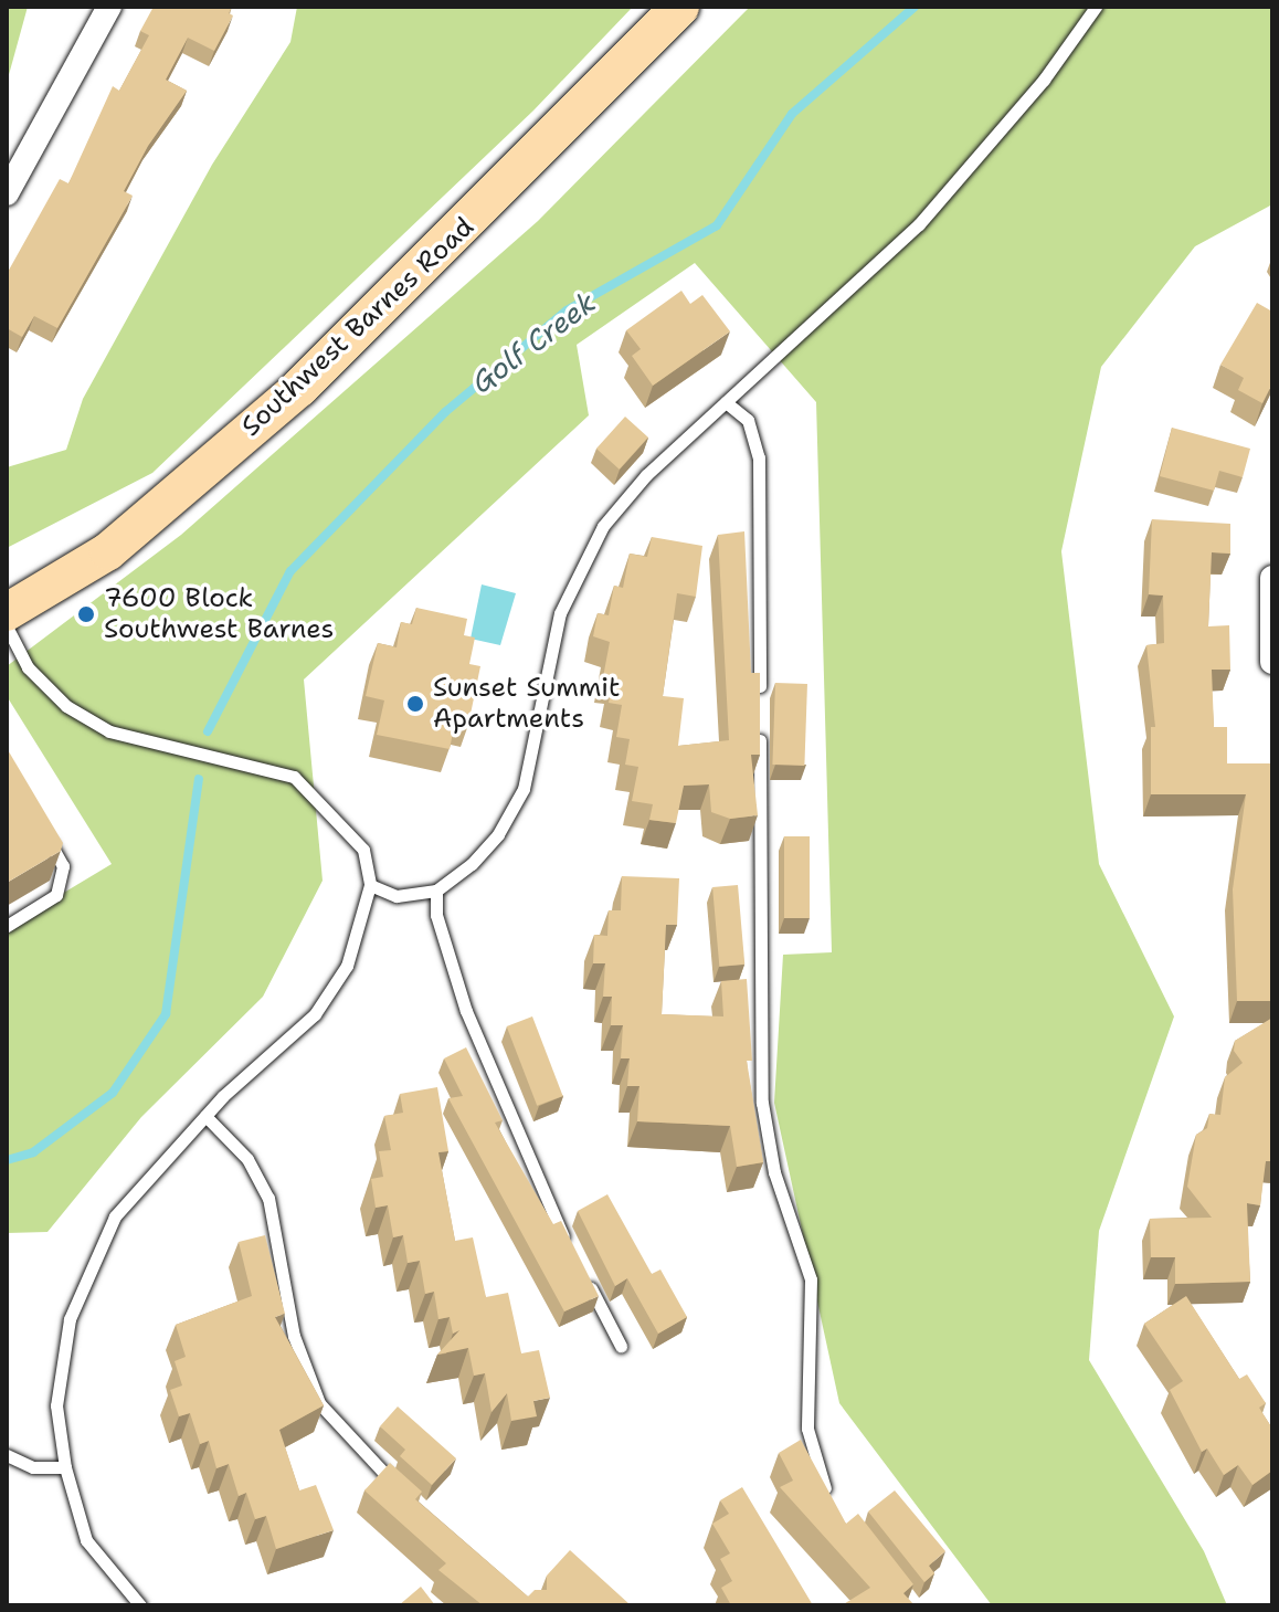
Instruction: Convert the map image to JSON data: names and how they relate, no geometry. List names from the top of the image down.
{
  "streets": {
    "main road": ["Southwest Barnes Road"]
  },
  "water": ["Golf Creek"],
  "places": ["7600 Block Southwest Barnes", "Sunset Summit Apartments"]
}
